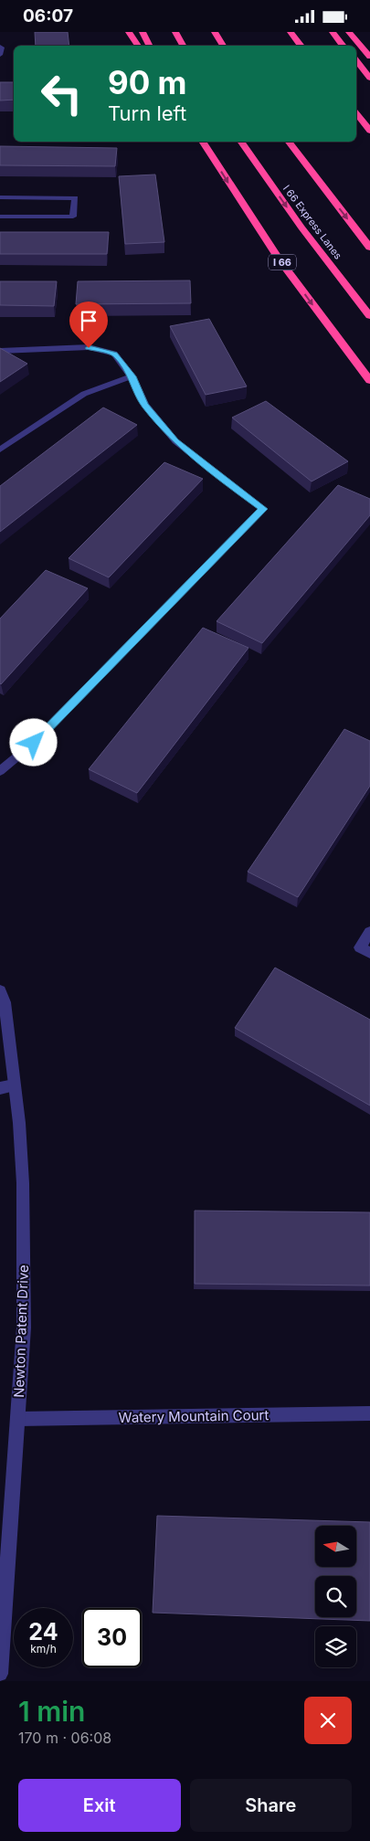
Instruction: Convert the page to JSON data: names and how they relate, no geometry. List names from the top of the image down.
{
  "streets": {
    "highway": ["I 66 Express Lanes", "I 66"],
    "street": ["Newton Patent Drive", "Watery Mountain Court"]
  },
  "crossings": [
    ["Newton Patent Drive", "Watery Mountain Court"]
  ],
  "north": "left",
  "page": {
    "status": "06:07",
    "turn": ["90 m", "Turn left"],
    "speed": "24 km/h",
    "limit": "30",
    "heading": ["1 min", "170 m · 06:08"],
    "buttons": ["Exit", "Share"]
  }
}
